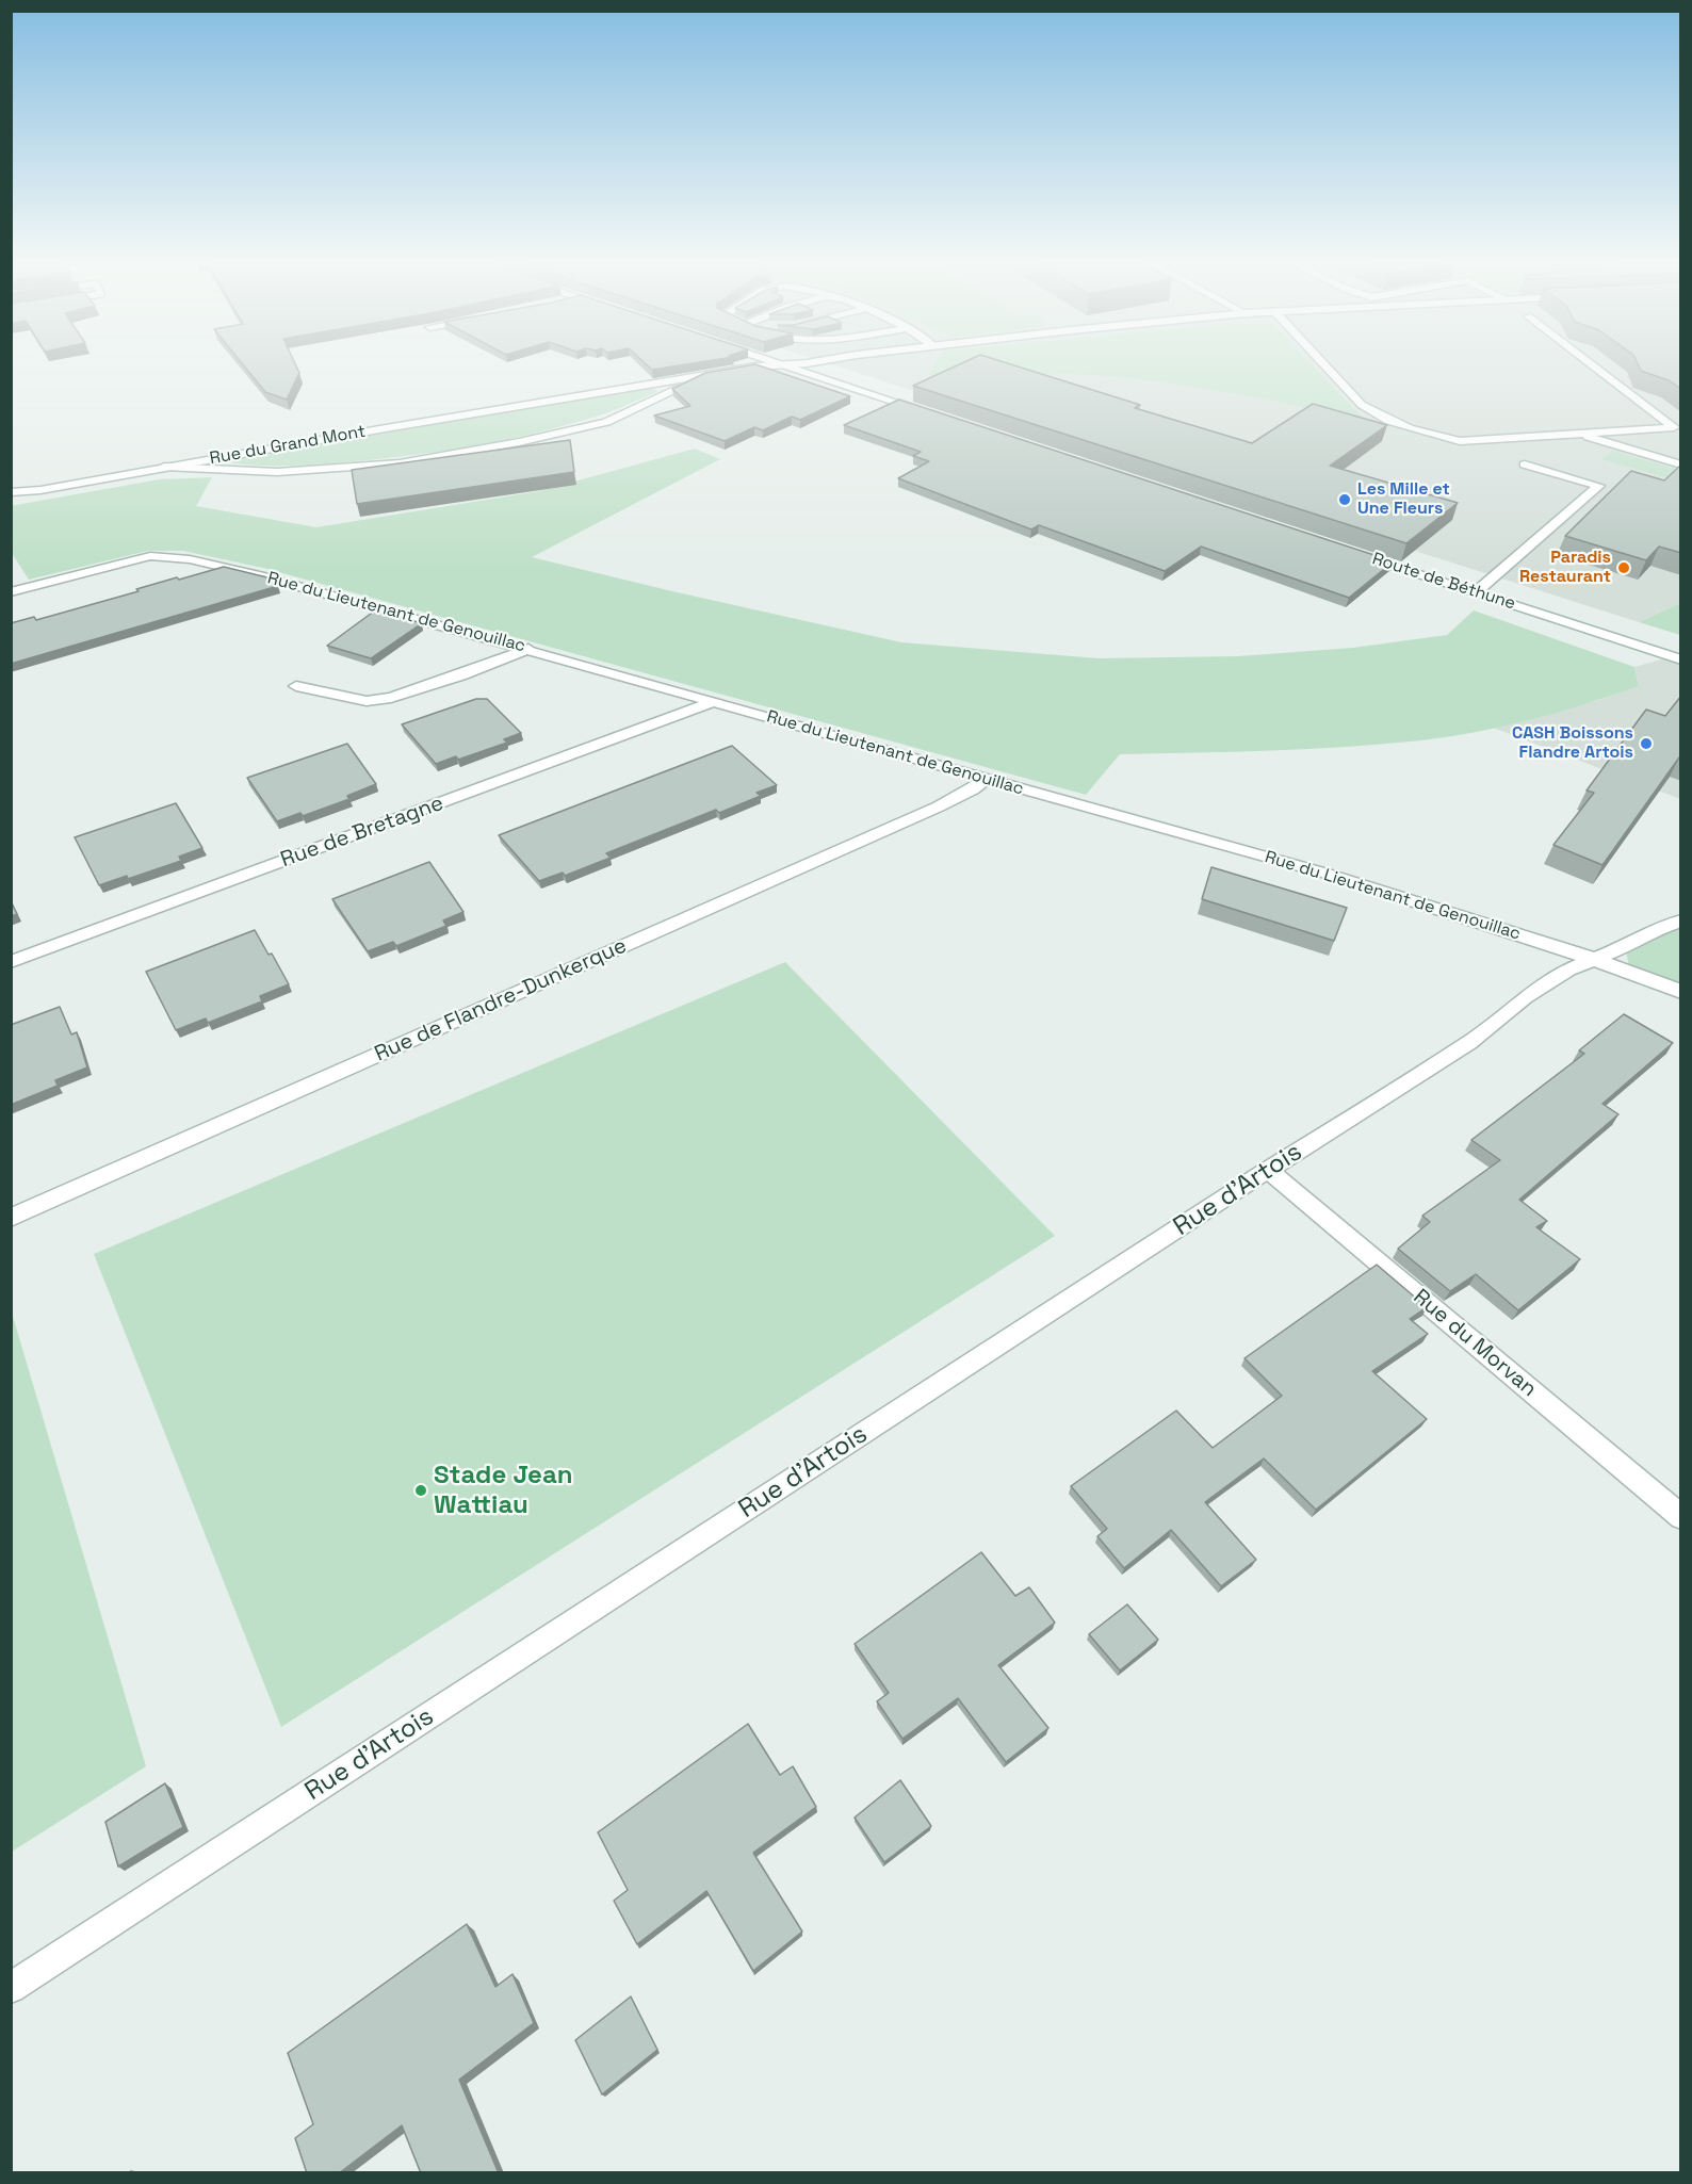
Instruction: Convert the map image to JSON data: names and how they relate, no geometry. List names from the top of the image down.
{
  "streets": {
    "street": [
      "Rue du Grand Mont",
      "Route de Béthune",
      "Rue du Lieutenant de Genouillac",
      "Rue de Bretagne",
      "Rue de Flandre-Dunkerque",
      "Rue d'Artois",
      "Rue du Morvan"
    ]
  },
  "crossings": [
    ["Rue du Lieutenant de Genouillac", "Rue de Bretagne"],
    ["Rue du Lieutenant de Genouillac", "Rue de Flandre-Dunkerque"],
    ["Rue du Lieutenant de Genouillac", "Rue d'Artois"],
    ["Rue d'Artois", "Rue du Morvan"]
  ],
  "places": [
    "Les Mille et Une Fleurs",
    "Paradis Restaurant",
    "CASH Boissons Flandre Artois",
    "Stade Jean Wattiau"
  ]
}
